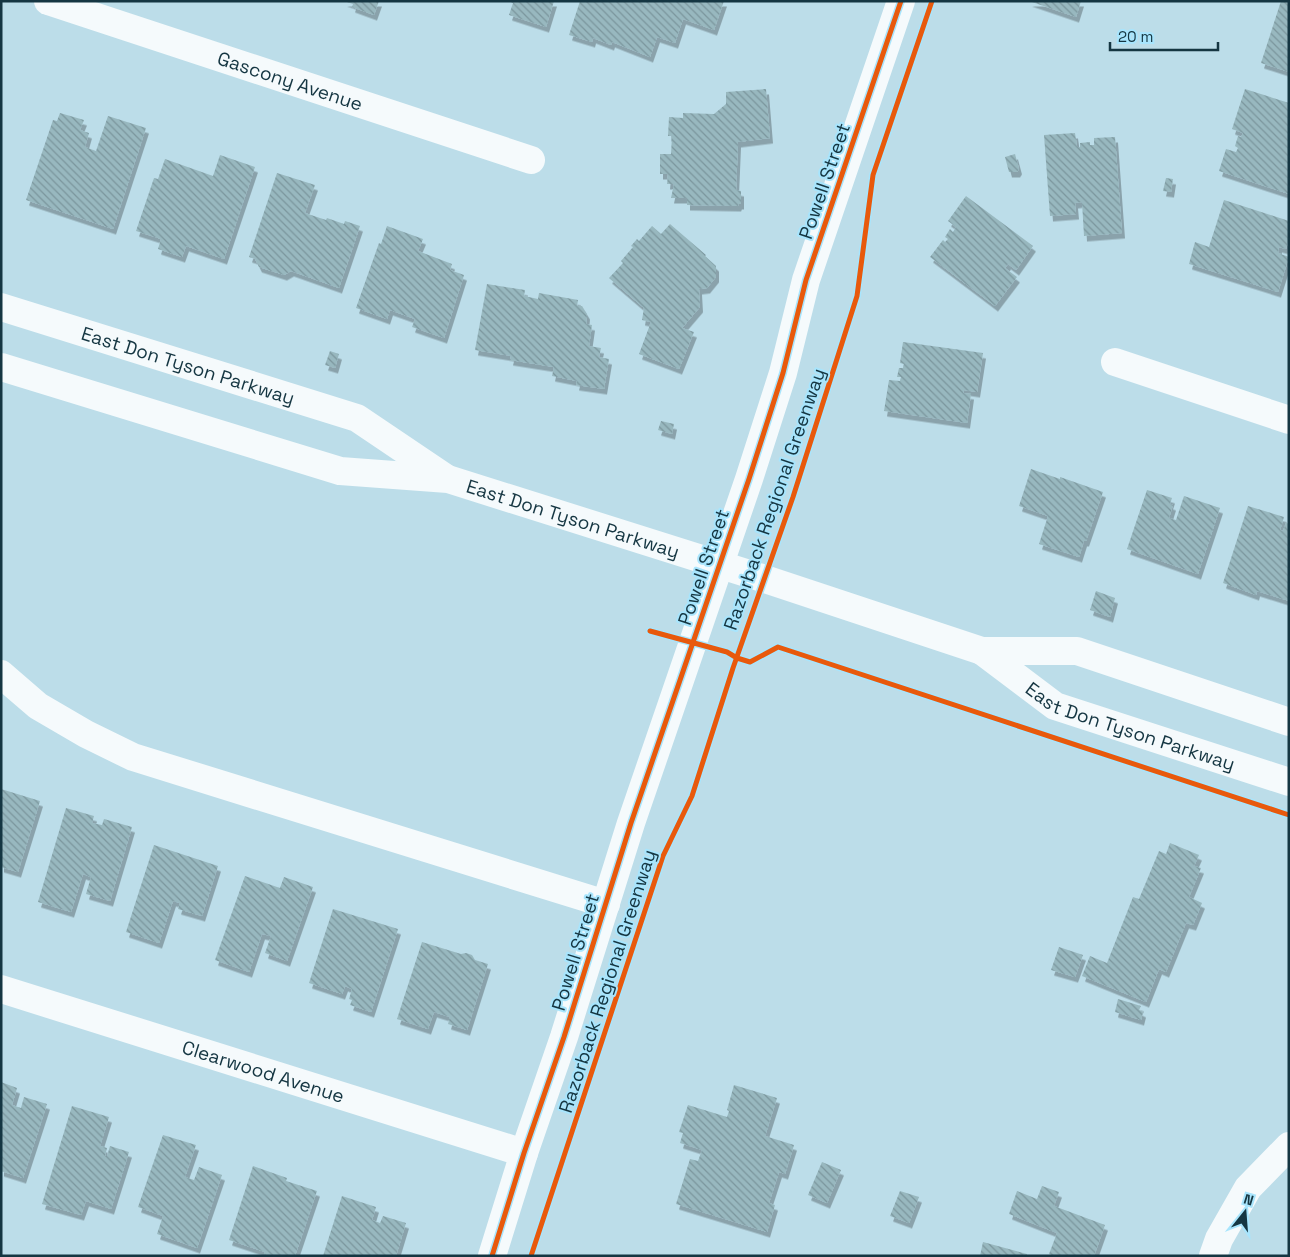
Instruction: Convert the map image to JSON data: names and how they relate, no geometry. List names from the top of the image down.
{
  "streets": {
    "street": [
      "Gascony Avenue",
      "Powell Street",
      "East Don Tyson Parkway",
      "Clearwood Avenue"
    ],
    "cycle path": ["Razorback Regional Greenway"]
  },
  "crossings": [
    ["Powell Street", "East Don Tyson Parkway"],
    ["Powell Street", "Clearwood Avenue"]
  ],
  "scale_bar": "20 m",
  "north": "top"
}
